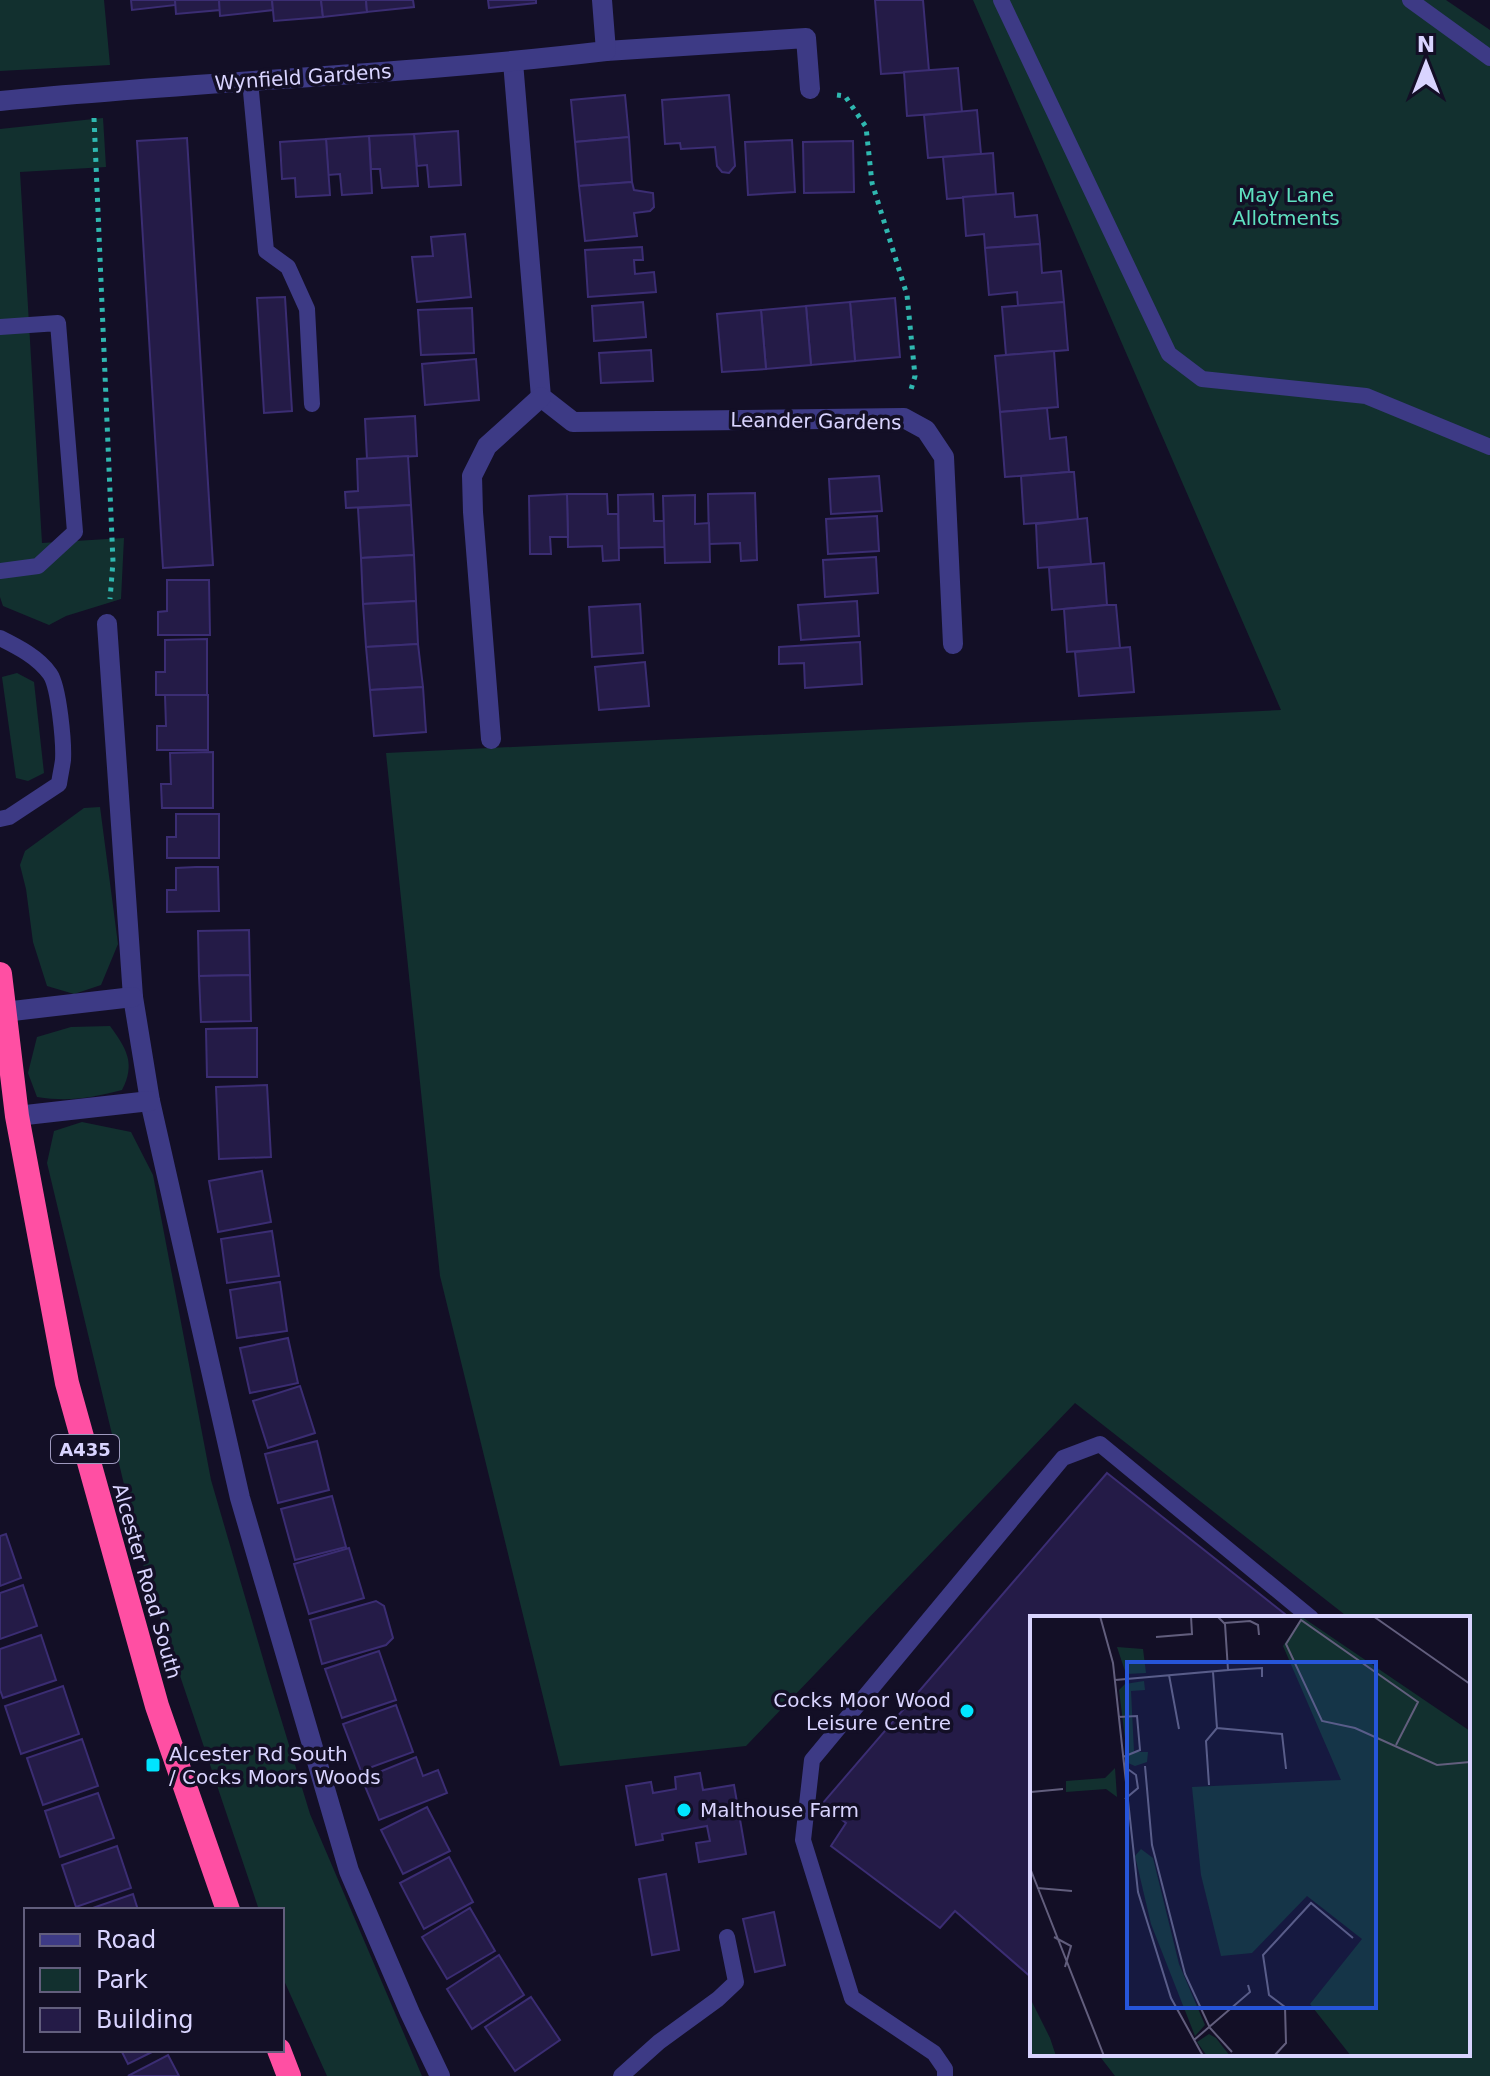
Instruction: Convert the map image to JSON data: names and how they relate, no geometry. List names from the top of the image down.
{
  "streets": {
    "highway": ["A435", "Alcester Road South"],
    "street": ["Wynfield Gardens", "Leander Gardens"]
  },
  "parks": ["May Lane Allotments"],
  "places": {
    "other": ["Cocks Moor Wood Leisure Centre", "Malthouse Farm"],
    "transit": ["Alcester Rd South / Cocks Moors Woods"]
  },
  "legend": ["Road", "Park", "Building"],
  "north": "top"
}
